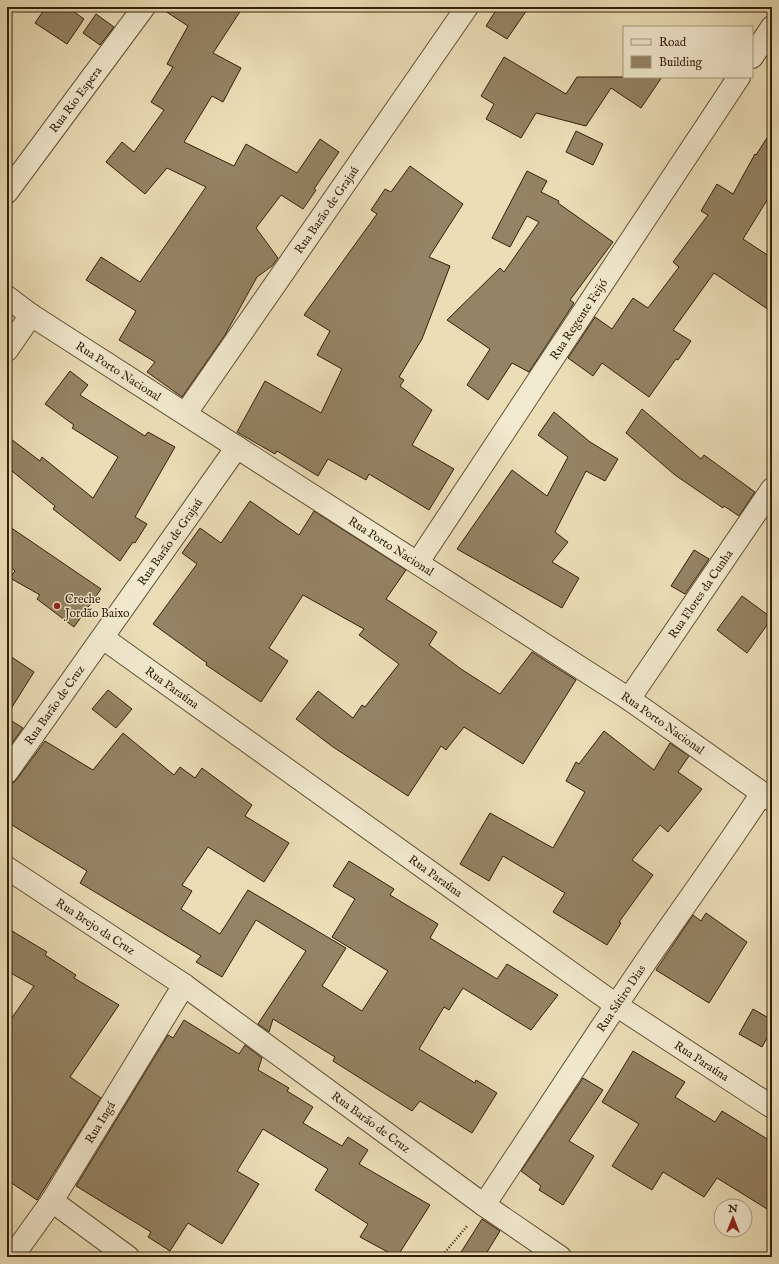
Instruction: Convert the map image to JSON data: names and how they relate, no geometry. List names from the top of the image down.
{
  "streets": {
    "street": [
      "Rua Rio Espera",
      "Rua Barão de Grajaú",
      "Rua Regente Feijó",
      "Rua Porto Nacional",
      "Rua Flores da Cunha",
      "Rua Paraúna",
      "Rua Barão de Cruz",
      "Rua Brejo da Cruz",
      "Rua Sátiro Dias",
      "Rua Ingá"
    ]
  },
  "crossings": [
    ["Rua Barão de Grajaú", "Rua Porto Nacional"],
    ["Rua Barão de Grajaú", "Rua Paraúna"],
    ["Rua Barão de Grajaú", "Rua Barão de Cruz"],
    ["Rua Regente Feijó", "Rua Porto Nacional"],
    ["Rua Porto Nacional", "Rua Flores da Cunha"],
    ["Rua Porto Nacional", "Rua Sátiro Dias"],
    ["Rua Paraúna", "Rua Barão de Cruz"],
    ["Rua Paraúna", "Rua Sátiro Dias"],
    ["Rua Barão de Cruz", "Rua Brejo da Cruz"],
    ["Rua Barão de Cruz", "Rua Sátiro Dias"],
    ["Rua Barão de Cruz", "Rua Ingá"],
    ["Rua Brejo da Cruz", "Rua Ingá"]
  ],
  "places": ["Creche Jordão Baixo"],
  "legend": ["Road", "Building"],
  "north": "top"
}
